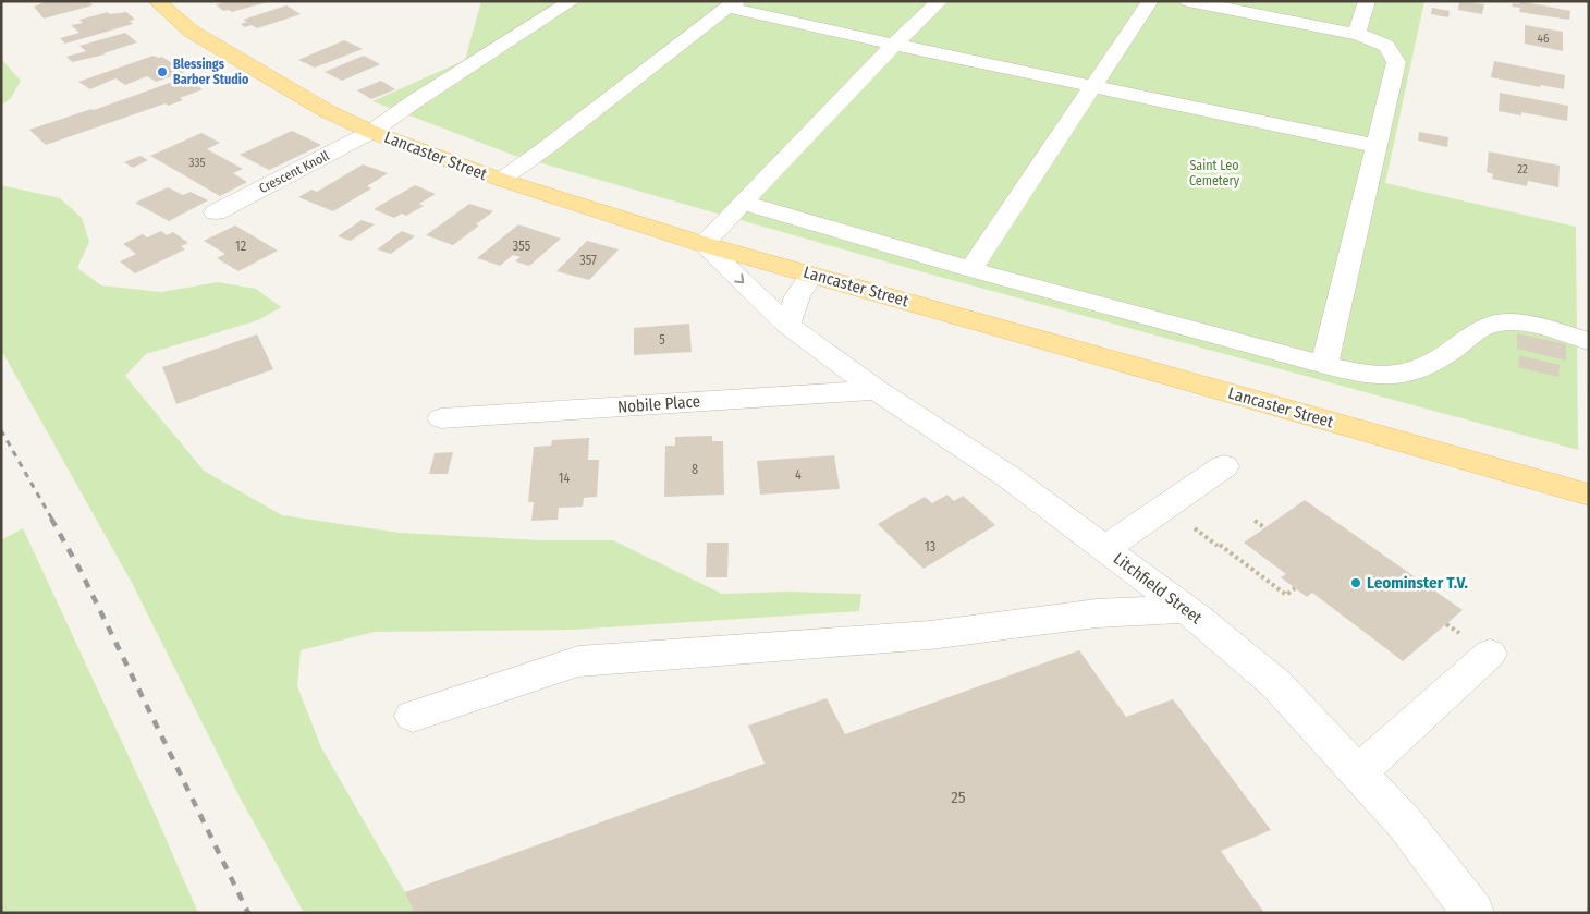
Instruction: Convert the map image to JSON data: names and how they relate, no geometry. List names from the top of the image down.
{
  "streets": {
    "main road": ["Lancaster Street"],
    "street": ["Crescent Knoll", "Nobile Place", "Litchfield Street"]
  },
  "crossings": [
    ["Lancaster Street", "Crescent Knoll"],
    ["Lancaster Street", "Litchfield Street"],
    ["Nobile Place", "Litchfield Street"]
  ],
  "parks": ["Saint Leo Cemetery"],
  "places": ["Blessings Barber Studio", "Leominster T.V."],
  "house_numbers": [
    "46",
    "335",
    "22",
    "12",
    "355",
    "357",
    "5",
    "8",
    "4",
    "14",
    "13",
    "25"
  ]
}
